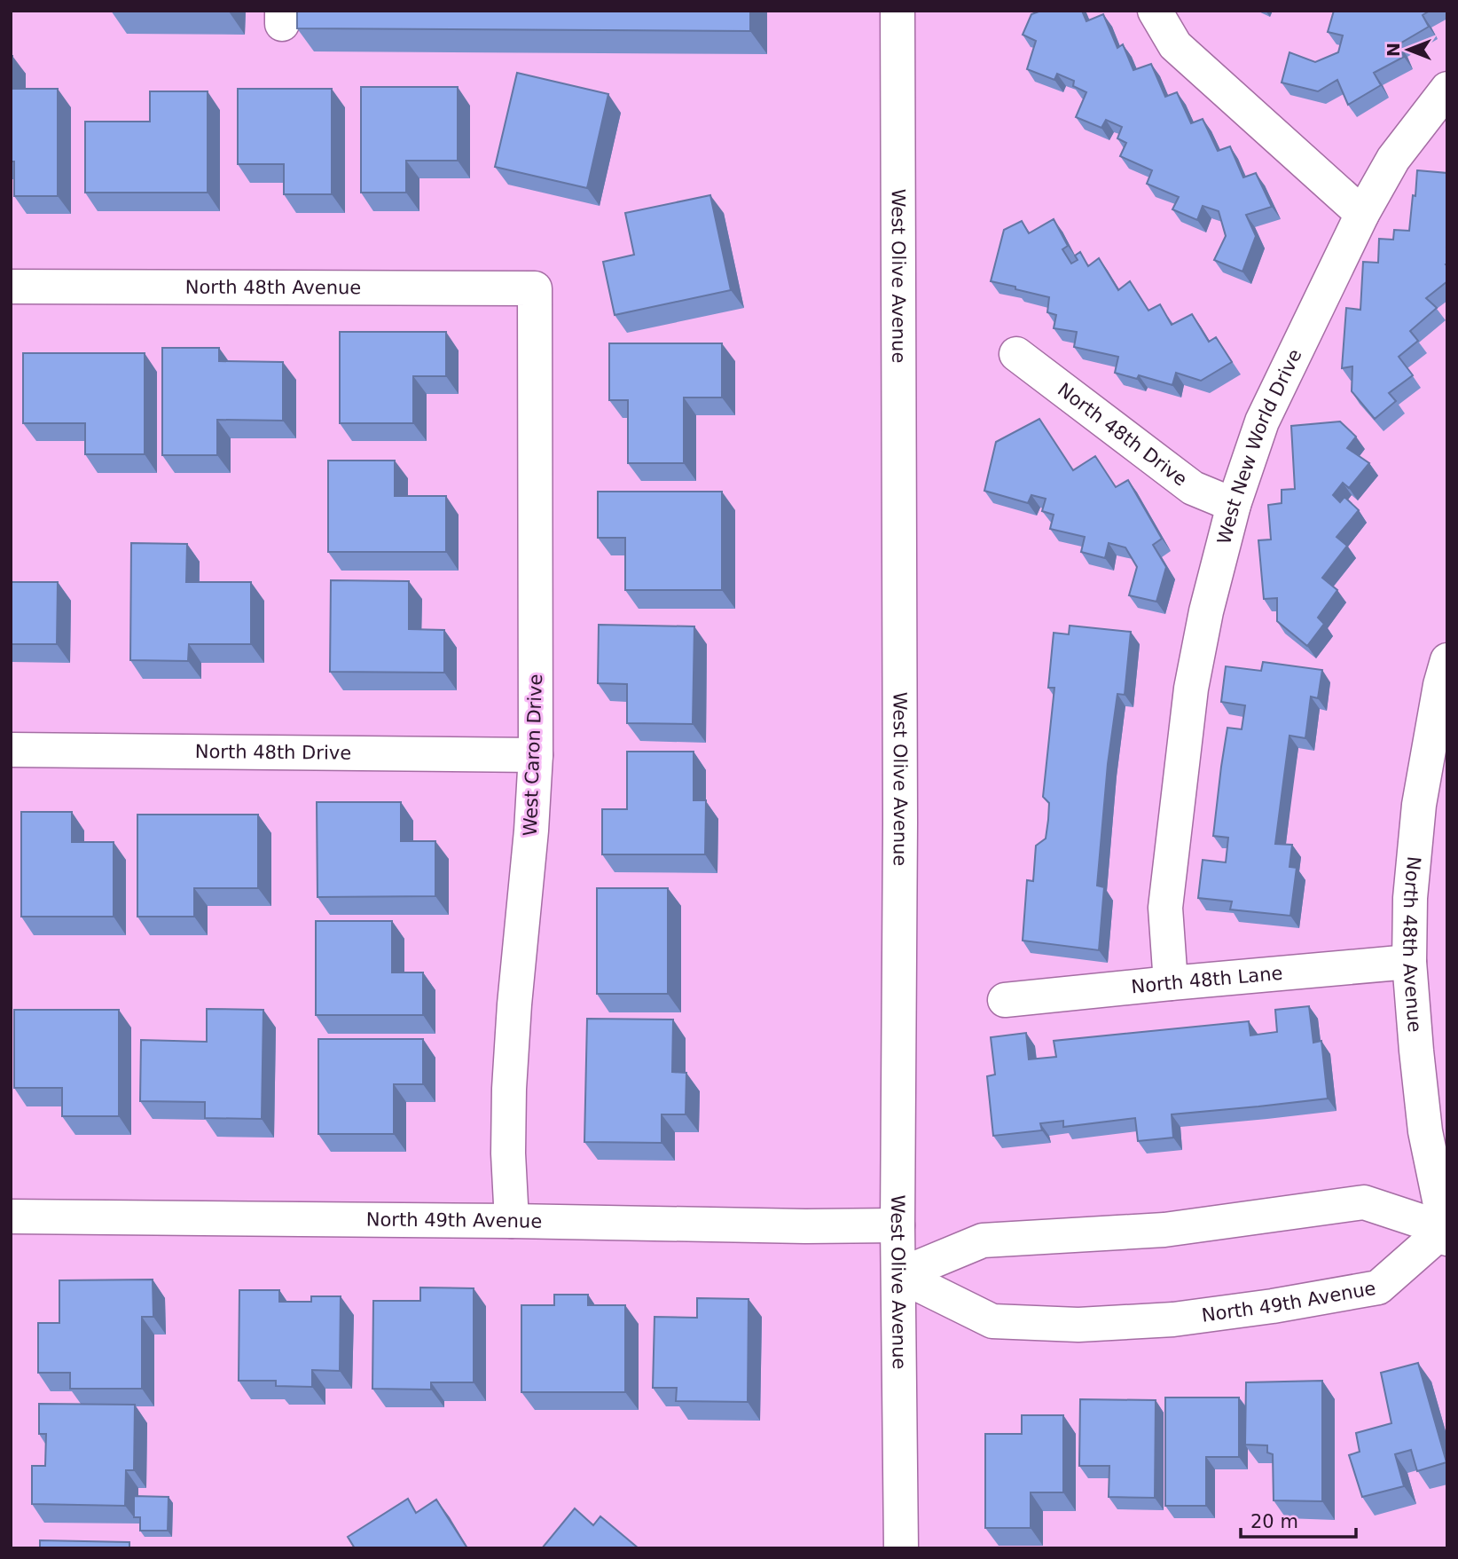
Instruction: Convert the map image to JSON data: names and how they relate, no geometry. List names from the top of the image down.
{
  "streets": {
    "street": [
      "West Olive Avenue",
      "North 48th Avenue",
      "North 48th Drive",
      "West New World Drive",
      "West Caron Drive",
      "North 48th Lane",
      "North 49th Avenue"
    ]
  },
  "crossings": [
    ["West Olive Avenue", "North 49th Avenue"],
    ["North 48th Avenue", "West Caron Drive"],
    ["North 48th Avenue", "North 48th Lane"],
    ["North 48th Avenue", "North 49th Avenue"],
    ["North 48th Drive", "West New World Drive"],
    ["North 48th Drive", "West Caron Drive"],
    ["West New World Drive", "North 48th Lane"],
    ["West Caron Drive", "North 49th Avenue"]
  ],
  "scale_bar": "20 m",
  "north": "left"
}
